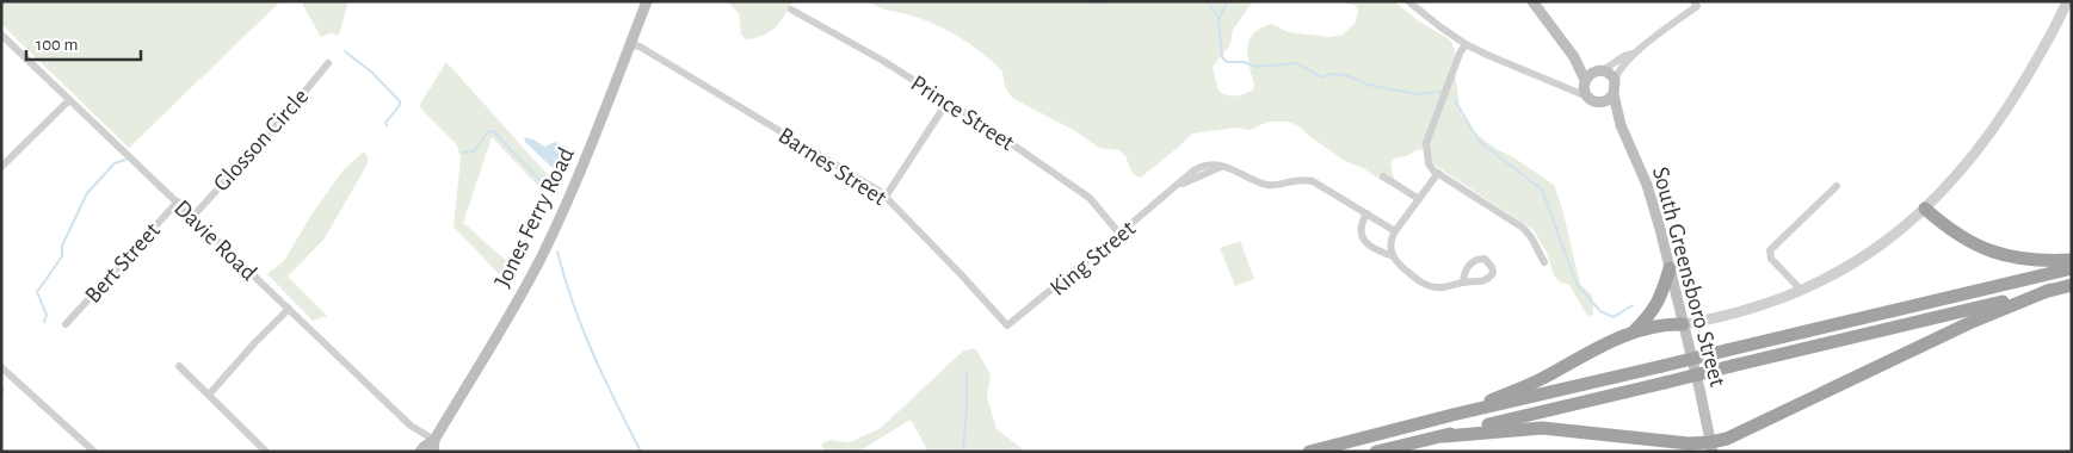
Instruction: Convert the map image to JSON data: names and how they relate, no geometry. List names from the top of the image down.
{
  "streets": {
    "main road": ["Jones Ferry Road", "South Greensboro Street"],
    "street": [
      "Prince Street",
      "Glosson Circle",
      "Barnes Street",
      "Davie Road",
      "King Street",
      "Bert Street"
    ]
  },
  "crossings": [
    ["Prince Street", "King Street"],
    ["Glosson Circle", "Davie Road"],
    ["Barnes Street", "Jones Ferry Road"],
    ["Barnes Street", "King Street"],
    ["Jones Ferry Road", "Davie Road"],
    ["Davie Road", "Bert Street"]
  ],
  "scale_bar": "100 m"
}
